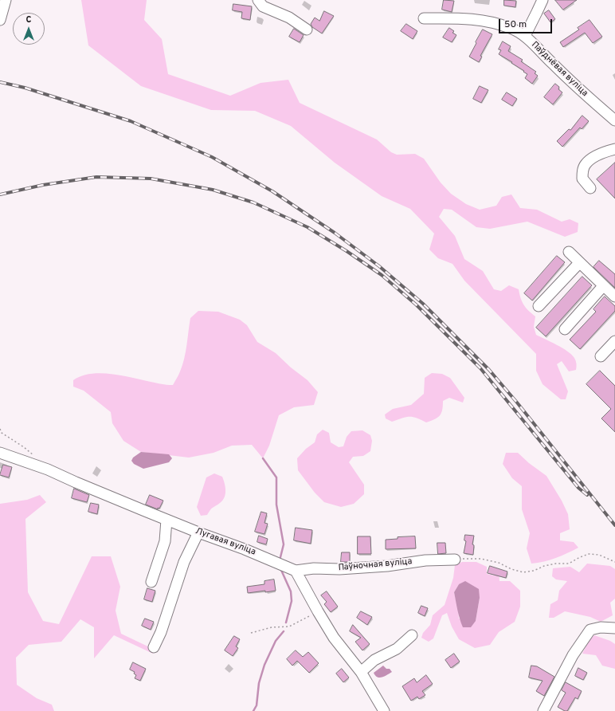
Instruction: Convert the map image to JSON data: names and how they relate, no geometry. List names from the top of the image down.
{
  "streets": {
    "street": ["Паўднёвая вуліца", "Лугавая вуліца", "Паўночная вуліца"]
  },
  "crossings": [
    ["Лугавая вуліца", "Паўночная вуліца"]
  ],
  "scale_bar": "50 m",
  "north": "top"
}
